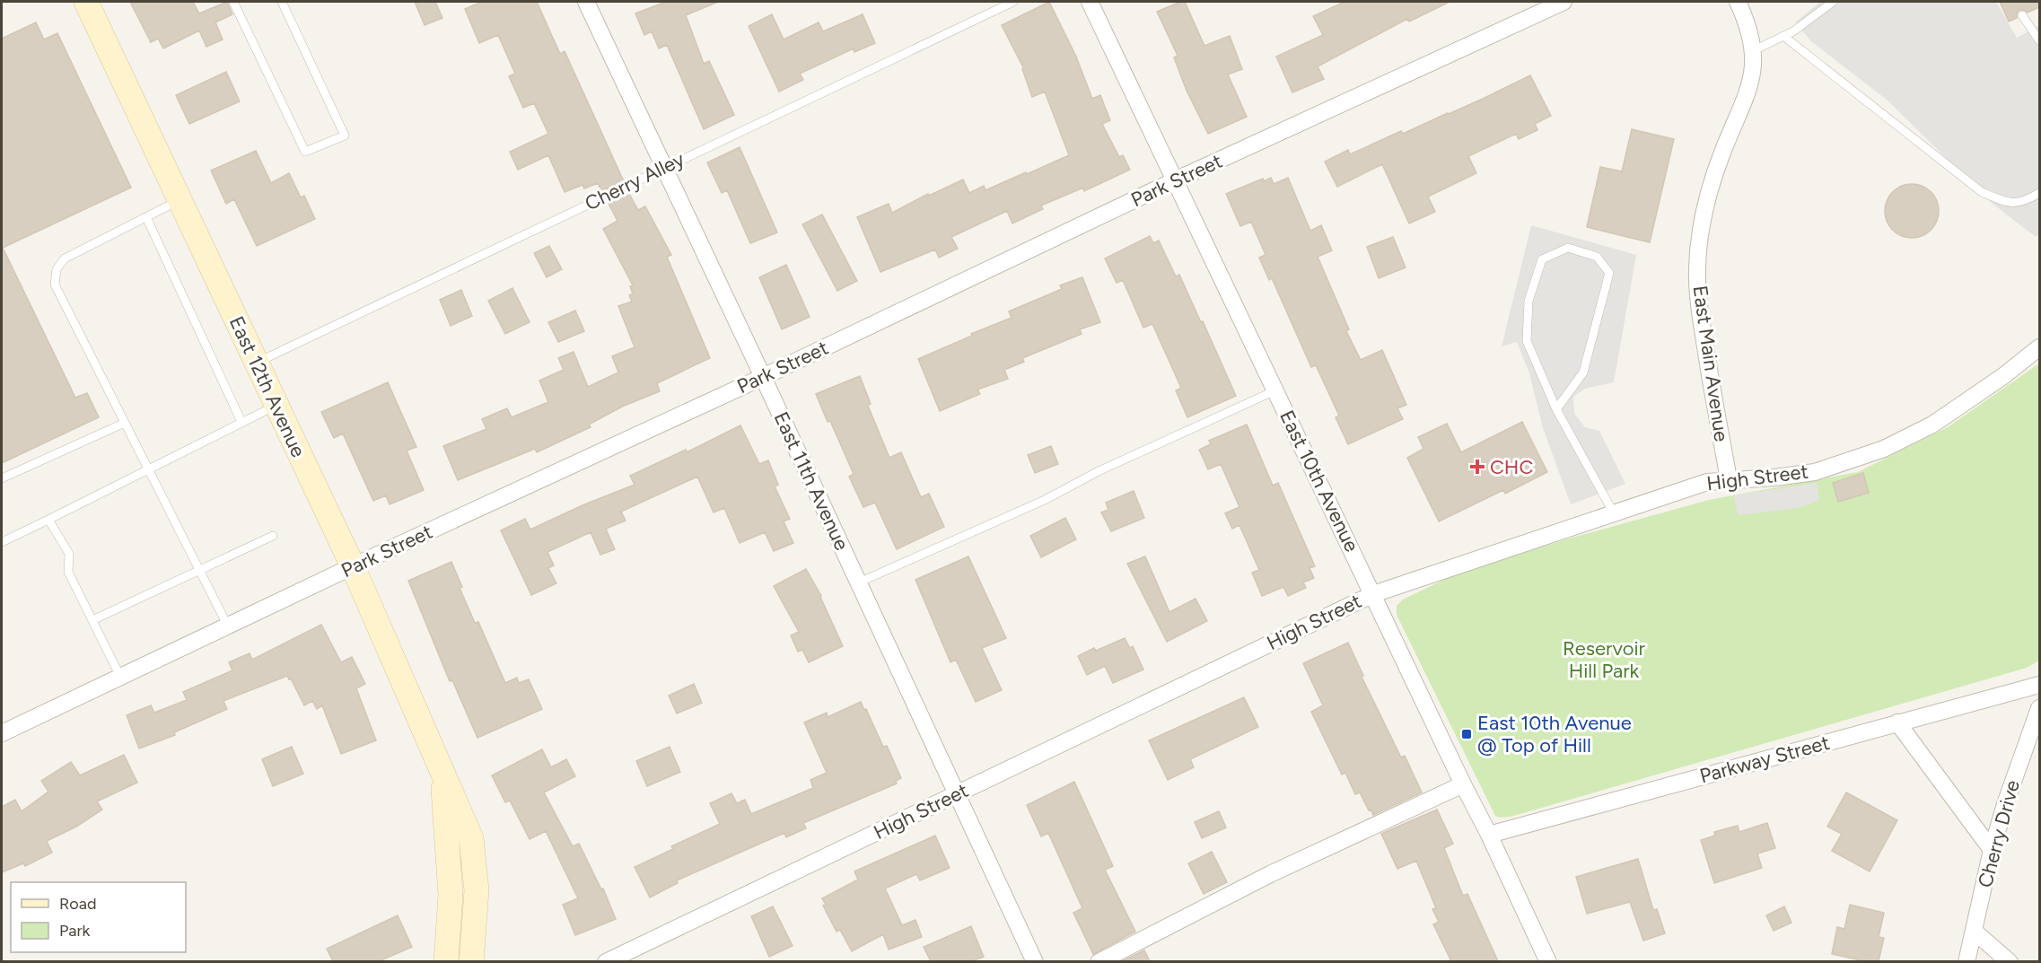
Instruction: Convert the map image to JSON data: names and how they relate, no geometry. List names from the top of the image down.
{
  "streets": {
    "street": [
      "Park Street",
      "East Main Avenue",
      "East 12th Avenue",
      "High Street",
      "East 11th Avenue",
      "East 10th Avenue",
      "Parkway Street",
      "Cherry Drive"
    ],
    "lane": ["Cherry Alley"]
  },
  "crossings": [
    ["Park Street", "East 12th Avenue"],
    ["Park Street", "East 11th Avenue"],
    ["Park Street", "East 10th Avenue"],
    ["Cherry Alley", "East 12th Avenue"],
    ["Cherry Alley", "East 11th Avenue"],
    ["East Main Avenue", "High Street"],
    ["High Street", "East 11th Avenue"],
    ["High Street", "East 10th Avenue"],
    ["East 10th Avenue", "Parkway Street"]
  ],
  "parks": ["Reservoir Hill Park"],
  "places": {
    "health": ["CHC"],
    "transit": ["East 10th Avenue @ Top of Hill"]
  },
  "legend": ["Road", "Park"]
}
